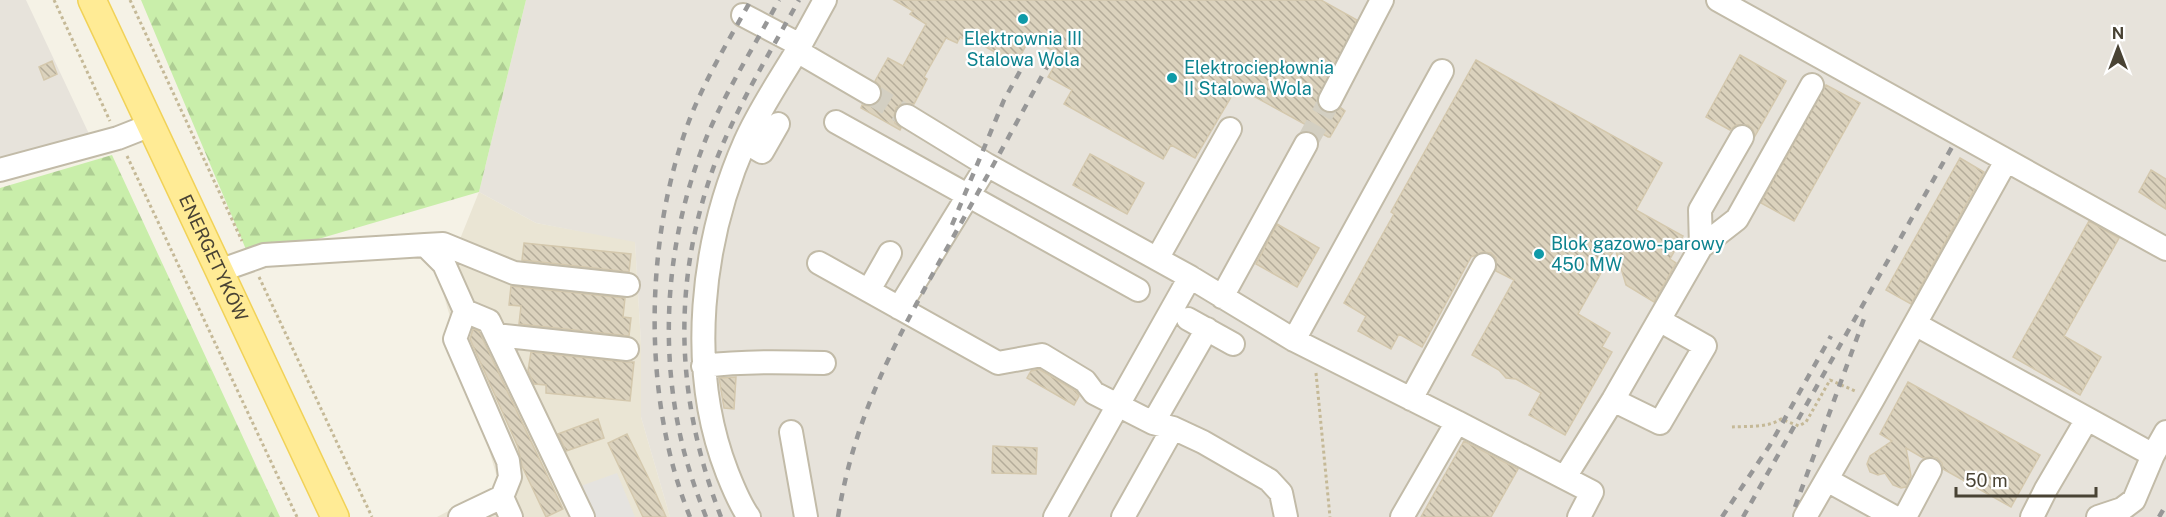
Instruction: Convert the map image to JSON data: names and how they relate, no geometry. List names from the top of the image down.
{
  "streets": {
    "main road": ["ENERGETYKÓW"]
  },
  "places": ["Elektrownia III Stalowa Wola", "Elektrociepłownia II Stalowa Wola", "Blok gazowo-parowy 450 MW"],
  "scale_bar": "50 m",
  "north": "top"
}
